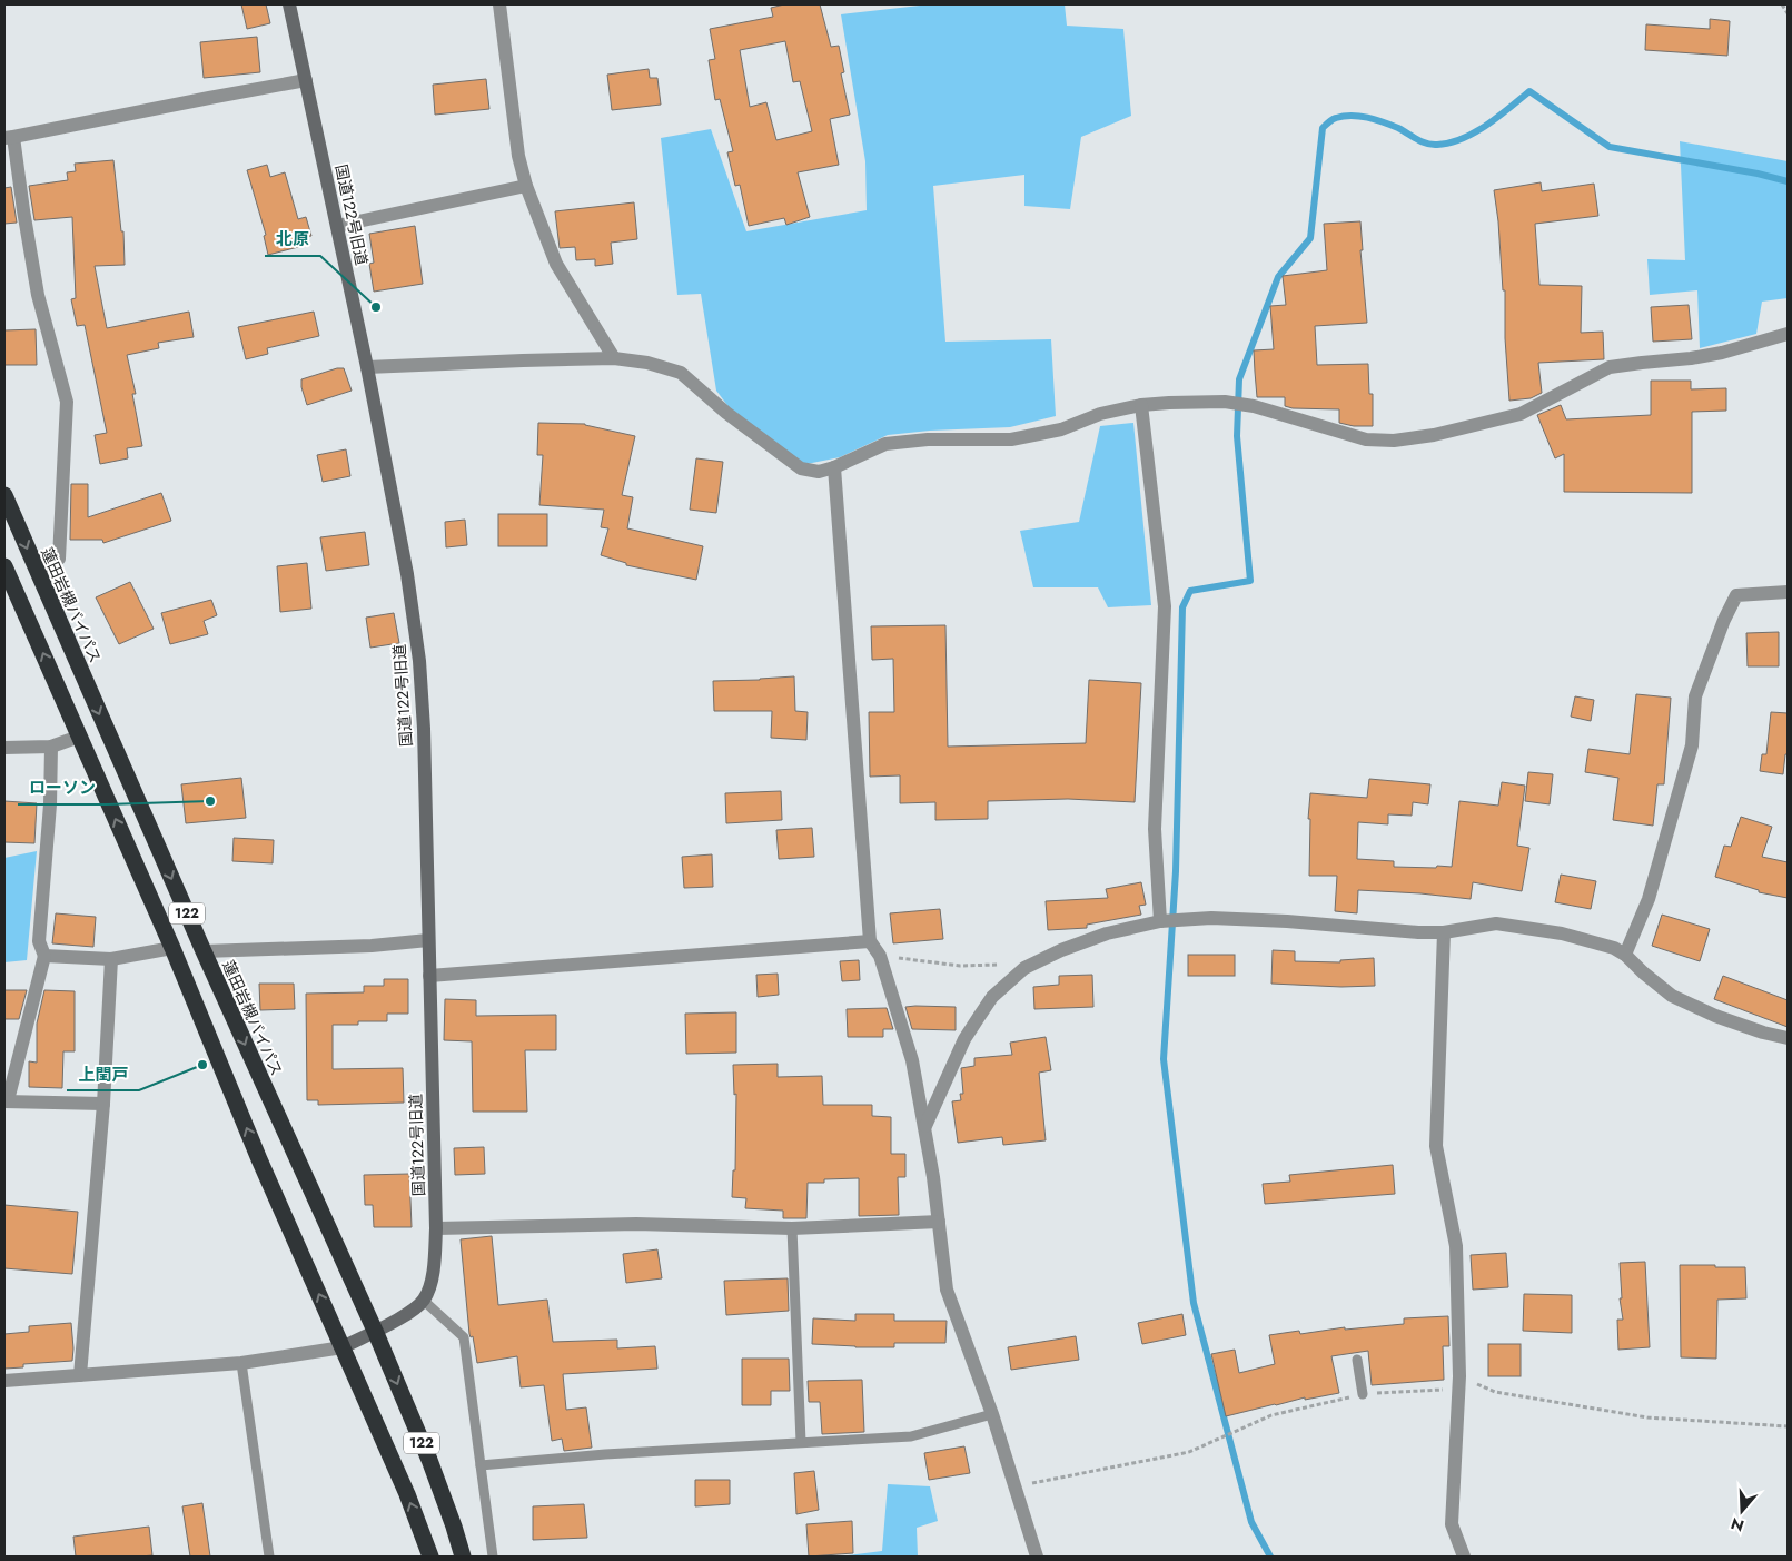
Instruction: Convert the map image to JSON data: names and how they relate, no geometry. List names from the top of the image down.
{
  "streets": {
    "highway": ["蓮田岩槻バイパス", "122"],
    "street": ["国道122号旧道"]
  },
  "places": ["北原", "ローソン", "上閏戸"],
  "north": "bottom"
}
